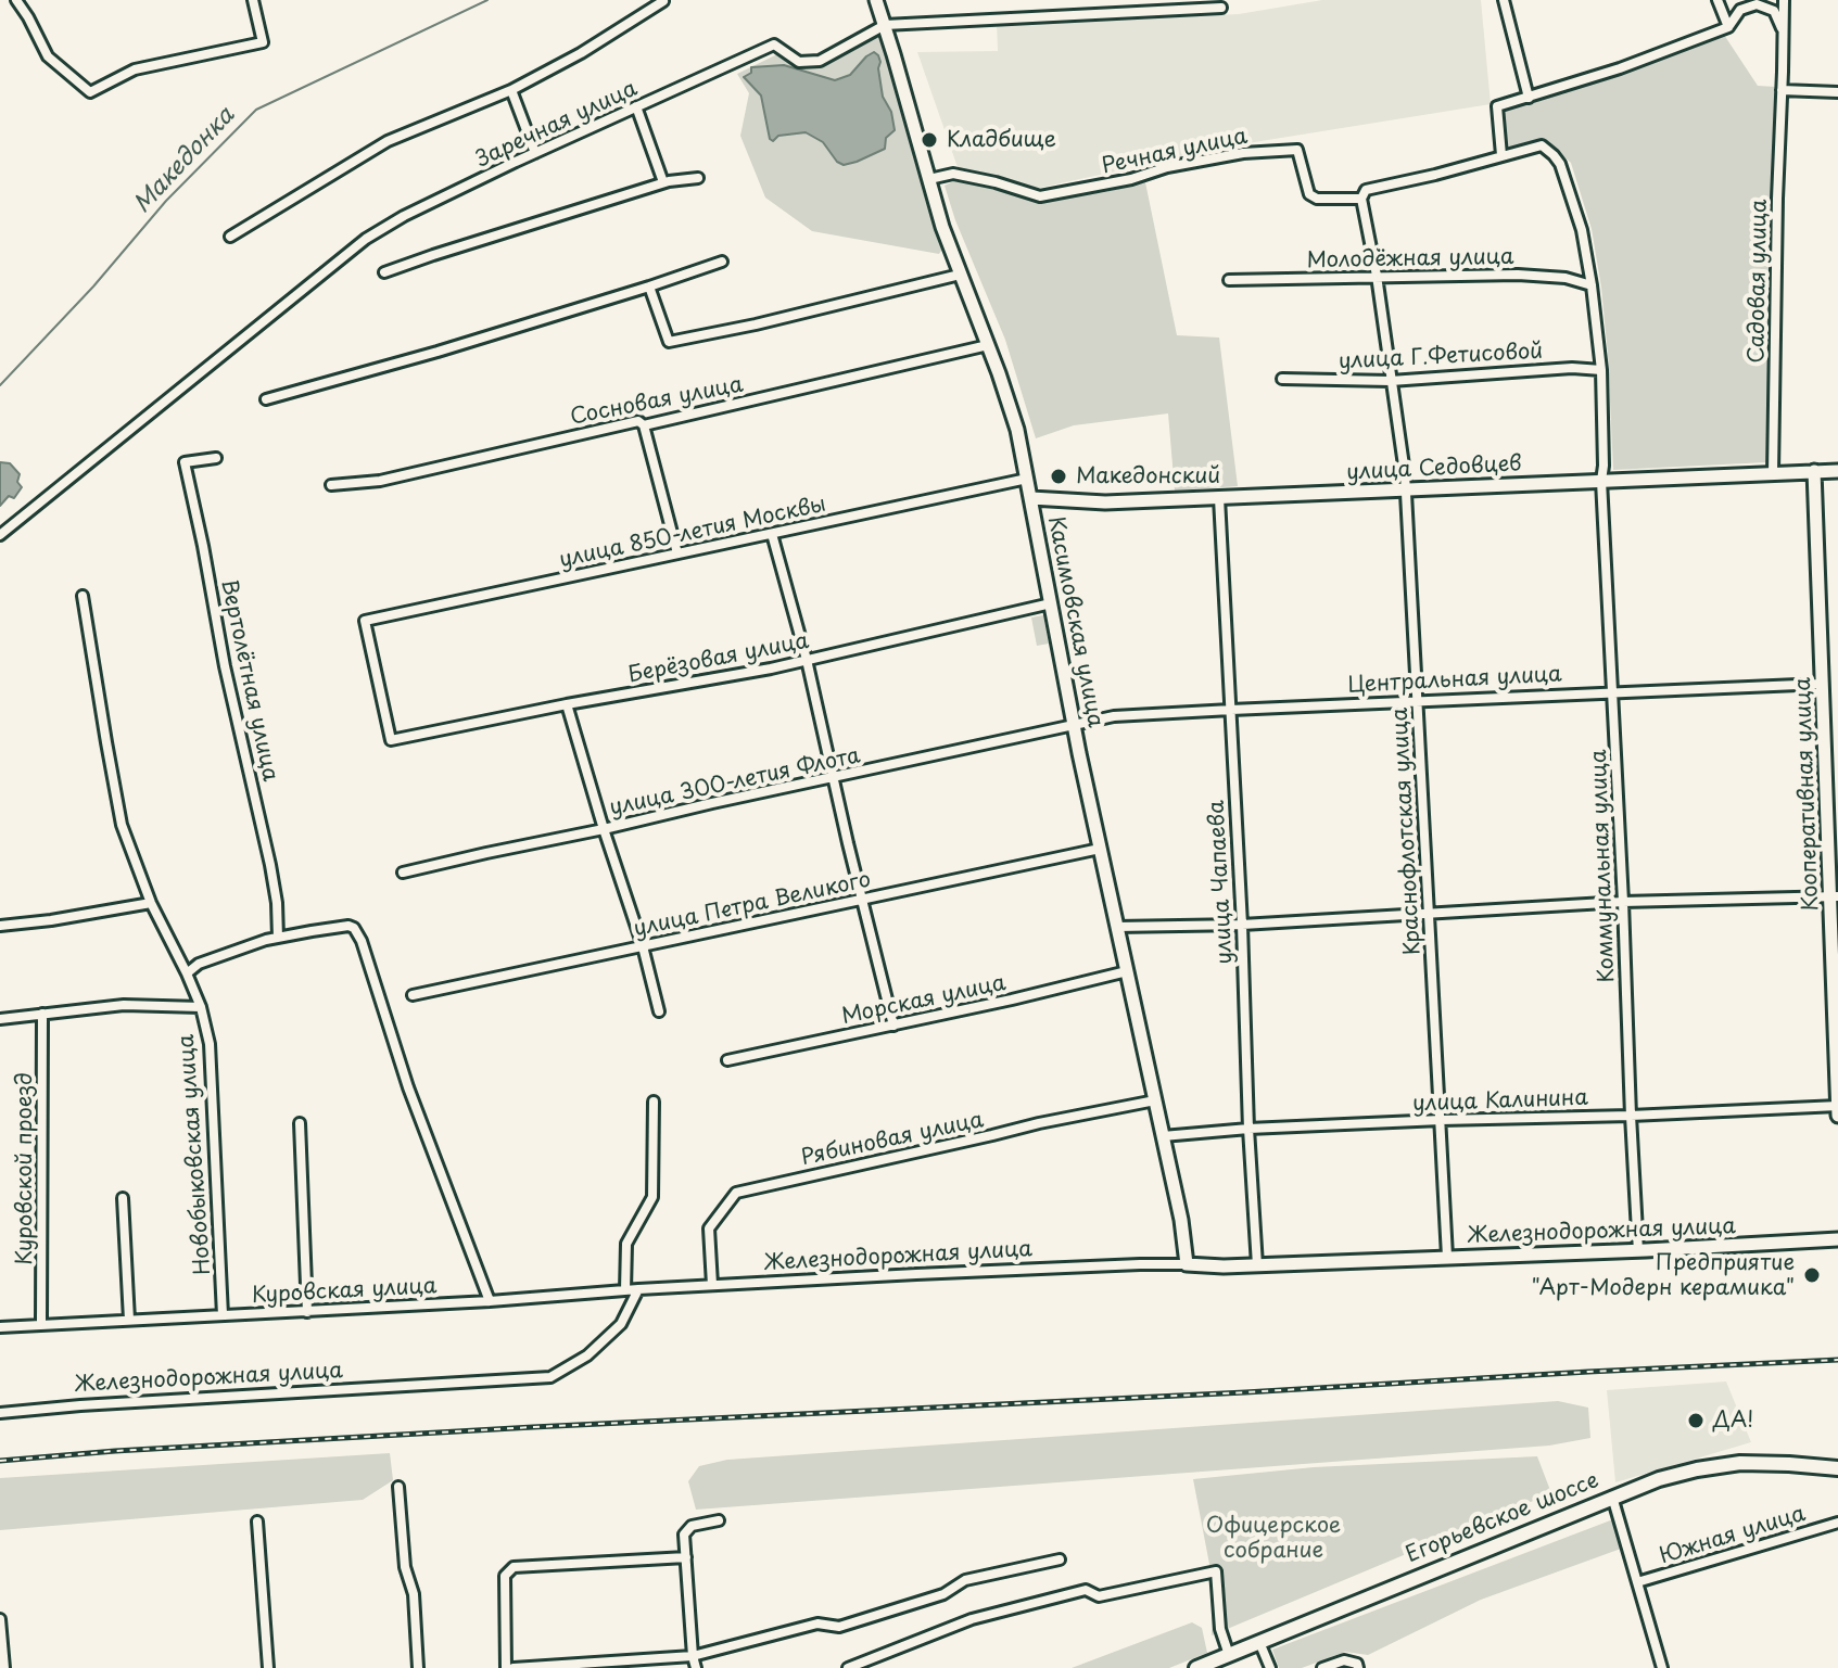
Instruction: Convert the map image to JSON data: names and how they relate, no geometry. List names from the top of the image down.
{
  "streets": {
    "main road": [
      "улица Седовцев",
      "Касимовская улица",
      "Центральная улица",
      "Кооперативная улица",
      "Железнодорожная улица",
      "Егорьевское шоссе"
    ],
    "street": [
      "Заречная улица",
      "Речная улица",
      "Молодёжная улица",
      "Садовая улица",
      "улица Г.Фетисовой",
      "Сосновая улица",
      "улица 850-летия Москвы",
      "Берёзовая улица",
      "Вертолётная улица",
      "улица 300-летия Флота",
      "Краснофлотская улица",
      "Коммунальная улица",
      "улица Чапаева",
      "улица Петра Великого",
      "Морская улица",
      "улица Калинина",
      "Рябиновая улица",
      "Новобыковская улица",
      "Куровской проезд",
      "Куровская улица",
      "Южная улица"
    ]
  },
  "crossings": [
    ["Заречная улица", "Касимовская улица"],
    ["Речная улица", "Касимовская улица"],
    ["Речная улица", "Краснофлотская улица"],
    ["Речная улица", "Коммунальная улица"],
    ["Молодёжная улица", "Краснофлотская улица"],
    ["Молодёжная улица", "Коммунальная улица"],
    ["Садовая улица", "улица Седовцев"],
    ["улица Г.Фетисовой", "Краснофлотская улица"],
    ["улица Г.Фетисовой", "Коммунальная улица"],
    ["Сосновая улица", "Касимовская улица"],
    ["улица Седовцев", "Касимовская улица"],
    ["улица Седовцев", "Кооперативная улица"],
    ["улица Седовцев", "Краснофлотская улица"],
    ["улица Седовцев", "Коммунальная улица"],
    ["улица Седовцев", "улица Чапаева"],
    ["улица 850-летия Москвы", "Касимовская улица"],
    ["улица 850-летия Москвы", "Берёзовая улица"],
    ["Касимовская улица", "Берёзовая улица"],
    ["Касимовская улица", "Центральная улица"],
    ["Касимовская улица", "улица 300-летия Флота"],
    ["Касимовская улица", "улица Петра Великого"],
    ["Касимовская улица", "Морская улица"],
    ["Касимовская улица", "улица Калинина"],
    ["Касимовская улица", "Рябиновая улица"],
    ["Касимовская улица", "Железнодорожная улица"],
    ["Центральная улица", "улица 300-летия Флота"],
    ["Центральная улица", "Кооперативная улица"],
    ["Центральная улица", "Краснофлотская улица"],
    ["Центральная улица", "Коммунальная улица"],
    ["Центральная улица", "улица Чапаева"],
    ["Кооперативная улица", "улица Калинина"],
    ["Краснофлотская улица", "улица Калинина"],
    ["Краснофлотская улица", "Железнодорожная улица"],
    ["Коммунальная улица", "улица Калинина"],
    ["Коммунальная улица", "Железнодорожная улица"],
    ["улица Чапаева", "улица Калинина"],
    ["улица Чапаева", "Железнодорожная улица"],
    ["Рябиновая улица", "Железнодорожная улица"],
    ["Новобыковская улица", "Куровская улица"],
    ["Куровской проезд", "Куровская улица"],
    ["Железнодорожная улица", "Куровская улица"]
  ],
  "water": ["Македонка"],
  "parks": ["Офицерское собрание"],
  "places": [
    "Кладбище",
    "Македонский",
    "Предприятие \"Арт-Модерн керамика\"",
    "ДА!"
  ]
}
